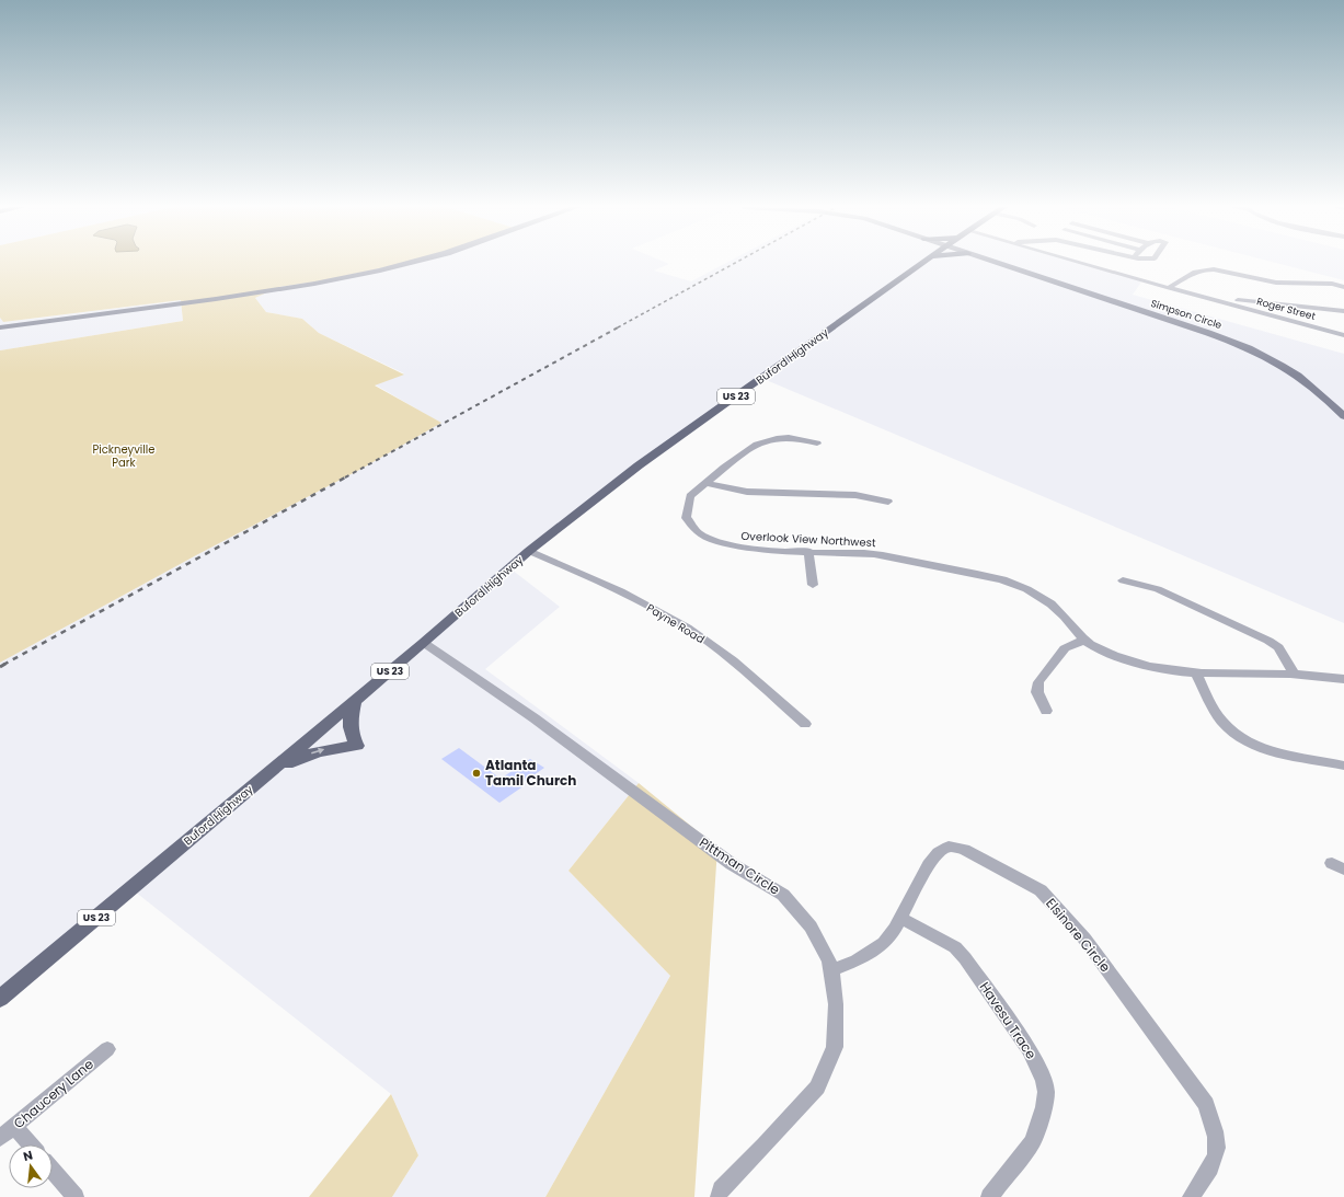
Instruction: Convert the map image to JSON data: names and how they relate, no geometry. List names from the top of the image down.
{
  "streets": {
    "main road": ["Buford Highway", "US 23"],
    "street": [
      "Roger Street",
      "Simpson Circle",
      "Overlook View Northwest",
      "Payne Road",
      "Pittman Circle",
      "Elsinore Circle",
      "Havesu Trace",
      "Chaucery Lane"
    ]
  },
  "crossings": [
    ["Buford Highway", "Payne Road"],
    ["Buford Highway", "Pittman Circle"],
    ["Pittman Circle", "Elsinore Circle"],
    ["Elsinore Circle", "Havesu Trace"]
  ],
  "parks": ["Pickneyville Park"],
  "places": ["Atlanta Tamil Church"],
  "north": "top"
}
